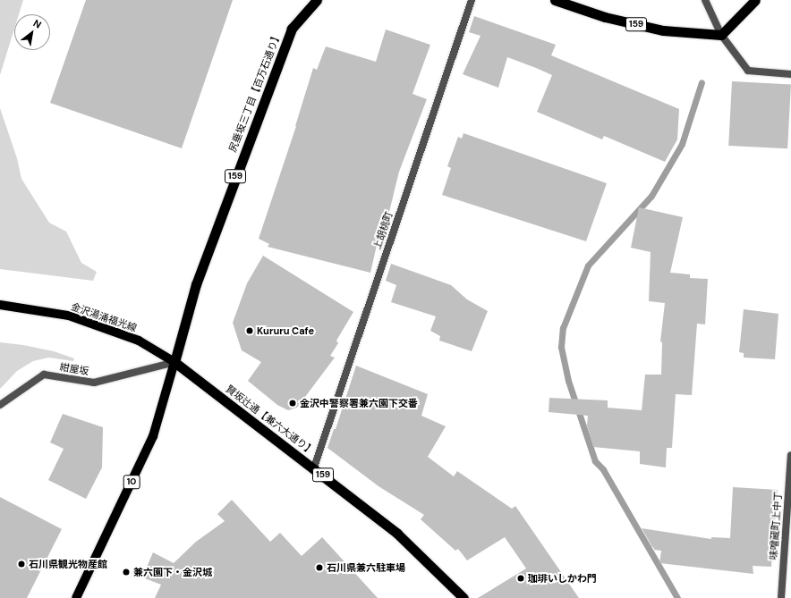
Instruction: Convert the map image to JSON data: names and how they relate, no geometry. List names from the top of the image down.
{
  "streets": {
    "highway": ["159", "尻垂坂三丁目【百万石通り】", "賢坂辻通【兼六大通り】"],
    "main road": ["金沢湯涌福光線", "10"],
    "street": ["上胡桃町", "紺屋坂", "味噌蔵町上中丁"]
  },
  "crossings": [
    ["尻垂坂三丁目【百万石通り】", "金沢湯涌福光線"],
    ["尻垂坂三丁目【百万石通り】", "紺屋坂"],
    ["尻垂坂三丁目【百万石通り】", "賢坂辻通【兼六大通り】"],
    ["尻垂坂三丁目【百万石通り】", "10"],
    ["上胡桃町", "賢坂辻通【兼六大通り】"],
    ["金沢湯涌福光線", "紺屋坂"],
    ["金沢湯涌福光線", "賢坂辻通【兼六大通り】"],
    ["金沢湯涌福光線", "10"],
    ["紺屋坂", "賢坂辻通【兼六大通り】"],
    ["紺屋坂", "10"],
    ["賢坂辻通【兼六大通り】", "10"]
  ],
  "places": [
    "Kururu Cafe",
    "金沢中警察署兼六園下交番",
    "石川県観光物産館",
    "石川県兼六駐車場",
    "兼六園下・金沢城",
    "珈琲いしかわ門"
  ],
  "north": "top right"
}
